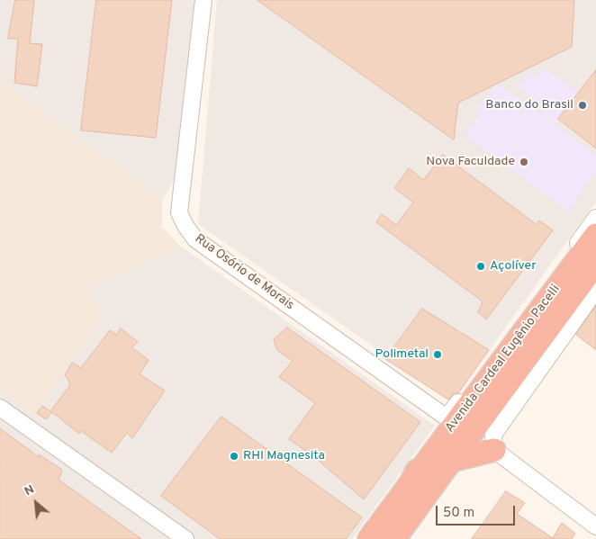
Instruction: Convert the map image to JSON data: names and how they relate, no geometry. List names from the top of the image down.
{
  "streets": {
    "highway": ["Avenida Cardeal Eugênio Pacelli"],
    "street": ["Rua Osório de Morais"]
  },
  "crossings": [
    ["Rua Osório de Morais", "Avenida Cardeal Eugênio Pacelli"]
  ],
  "places": [
    "Banco do Brasil",
    "Nova Faculdade",
    "Açolíver",
    "Polimetal",
    "RHI Magnesita"
  ],
  "scale_bar": "50 m",
  "north": "top left"
}
